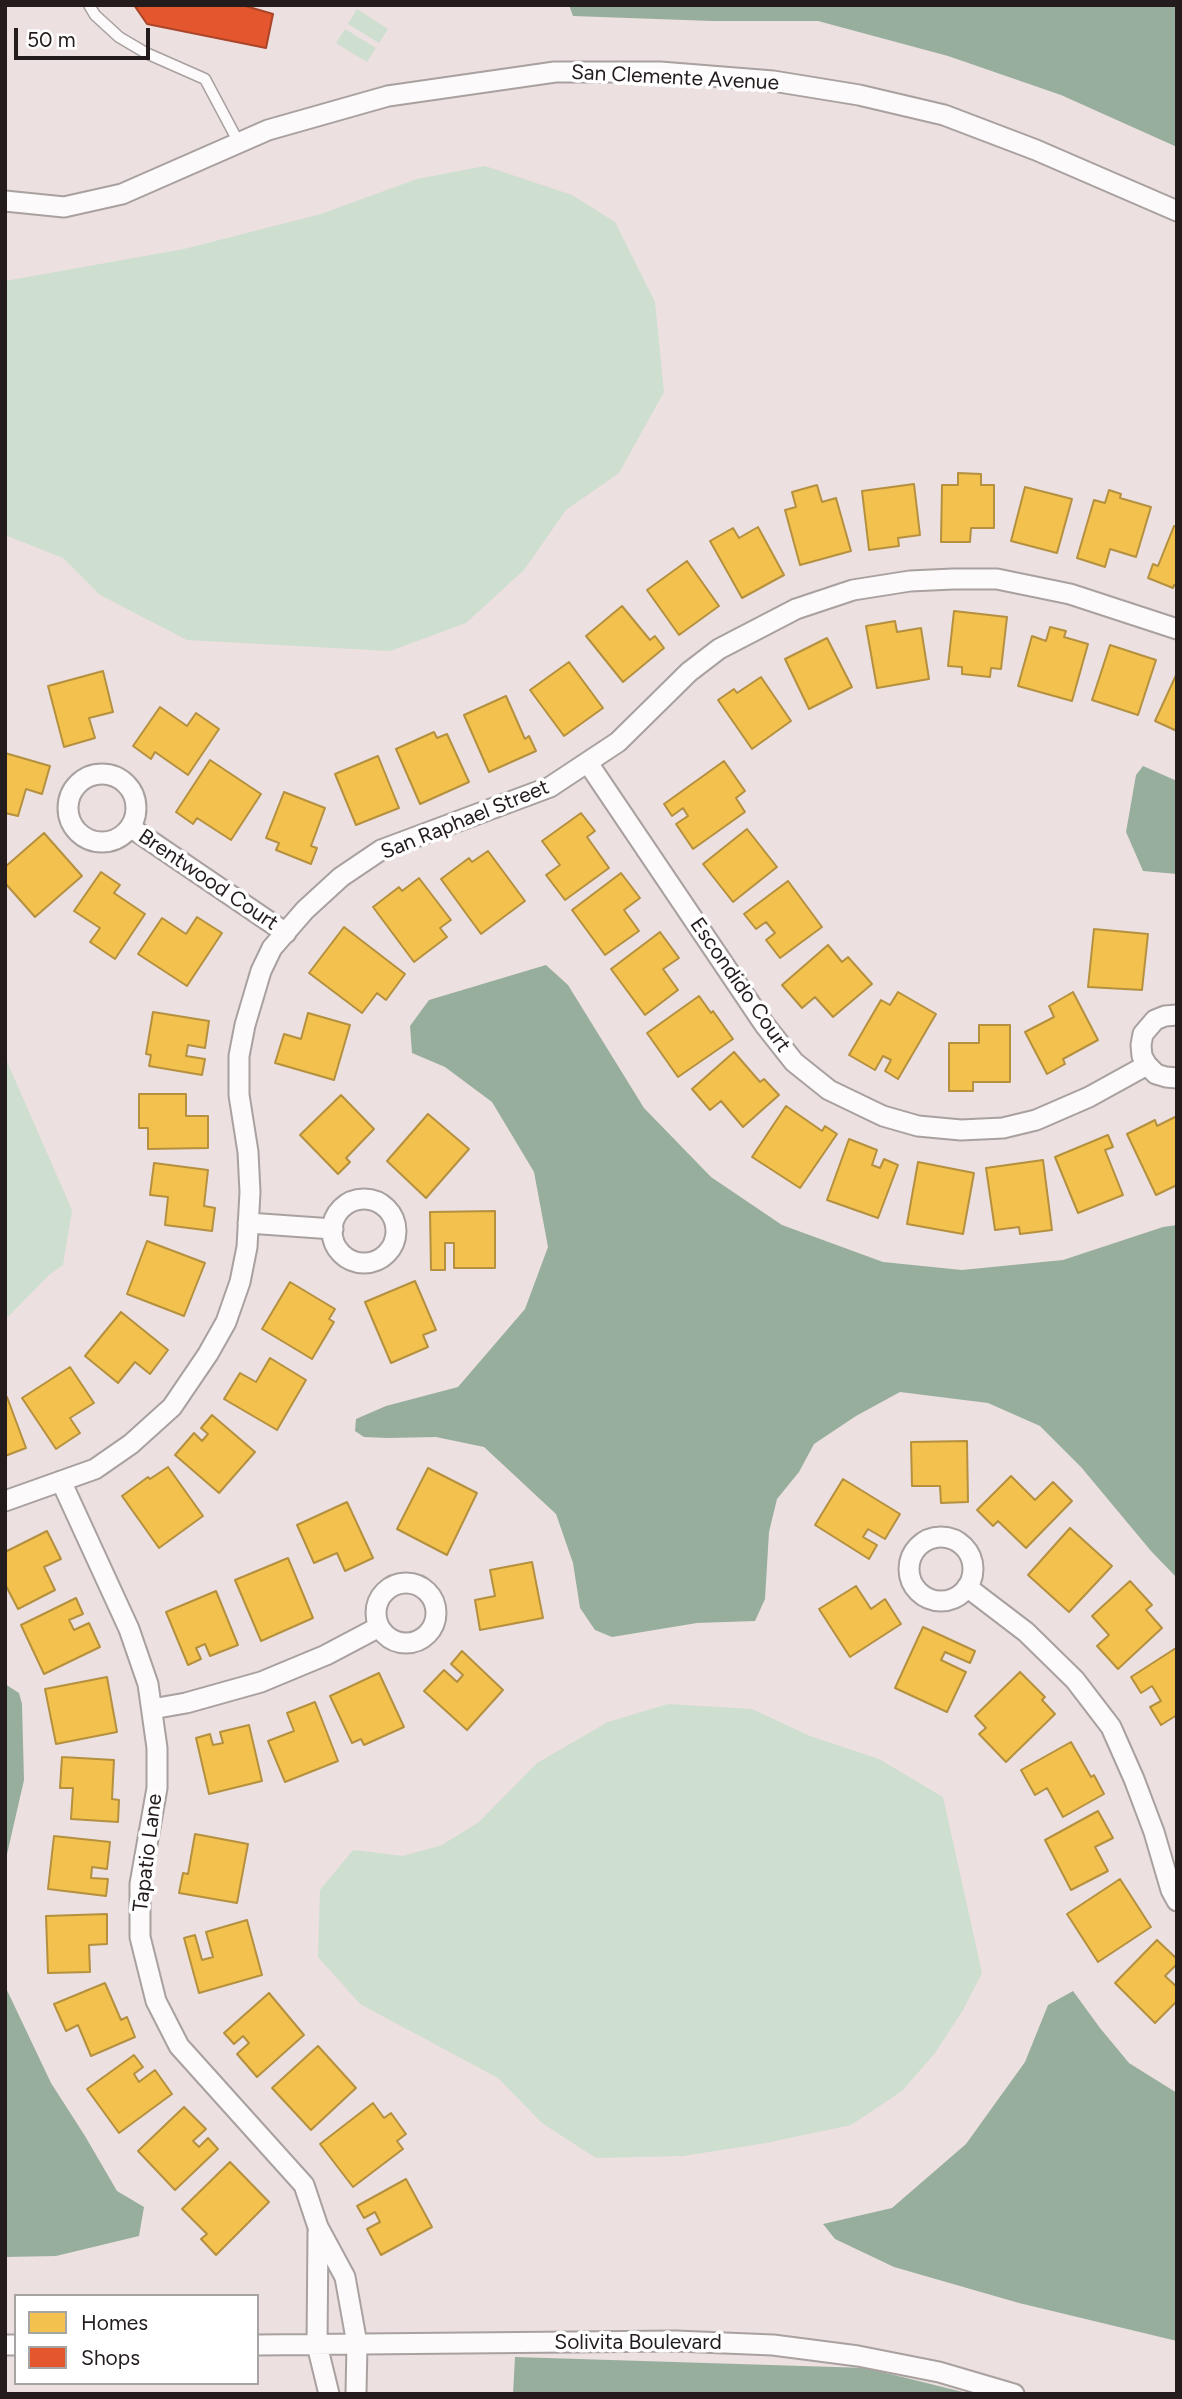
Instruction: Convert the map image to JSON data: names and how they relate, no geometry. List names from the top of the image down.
{
  "streets": {
    "street": [
      "San Clemente Avenue",
      "San Raphael Street",
      "Brentwood Court",
      "Escondido Court",
      "Tapatio Lane",
      "Solivita Boulevard"
    ]
  },
  "crossings": [
    ["San Raphael Street", "Brentwood Court"],
    ["San Raphael Street", "Escondido Court"],
    ["San Raphael Street", "Tapatio Lane"]
  ],
  "legend": ["Homes", "Shops"],
  "scale_bar": "50 m"
}
